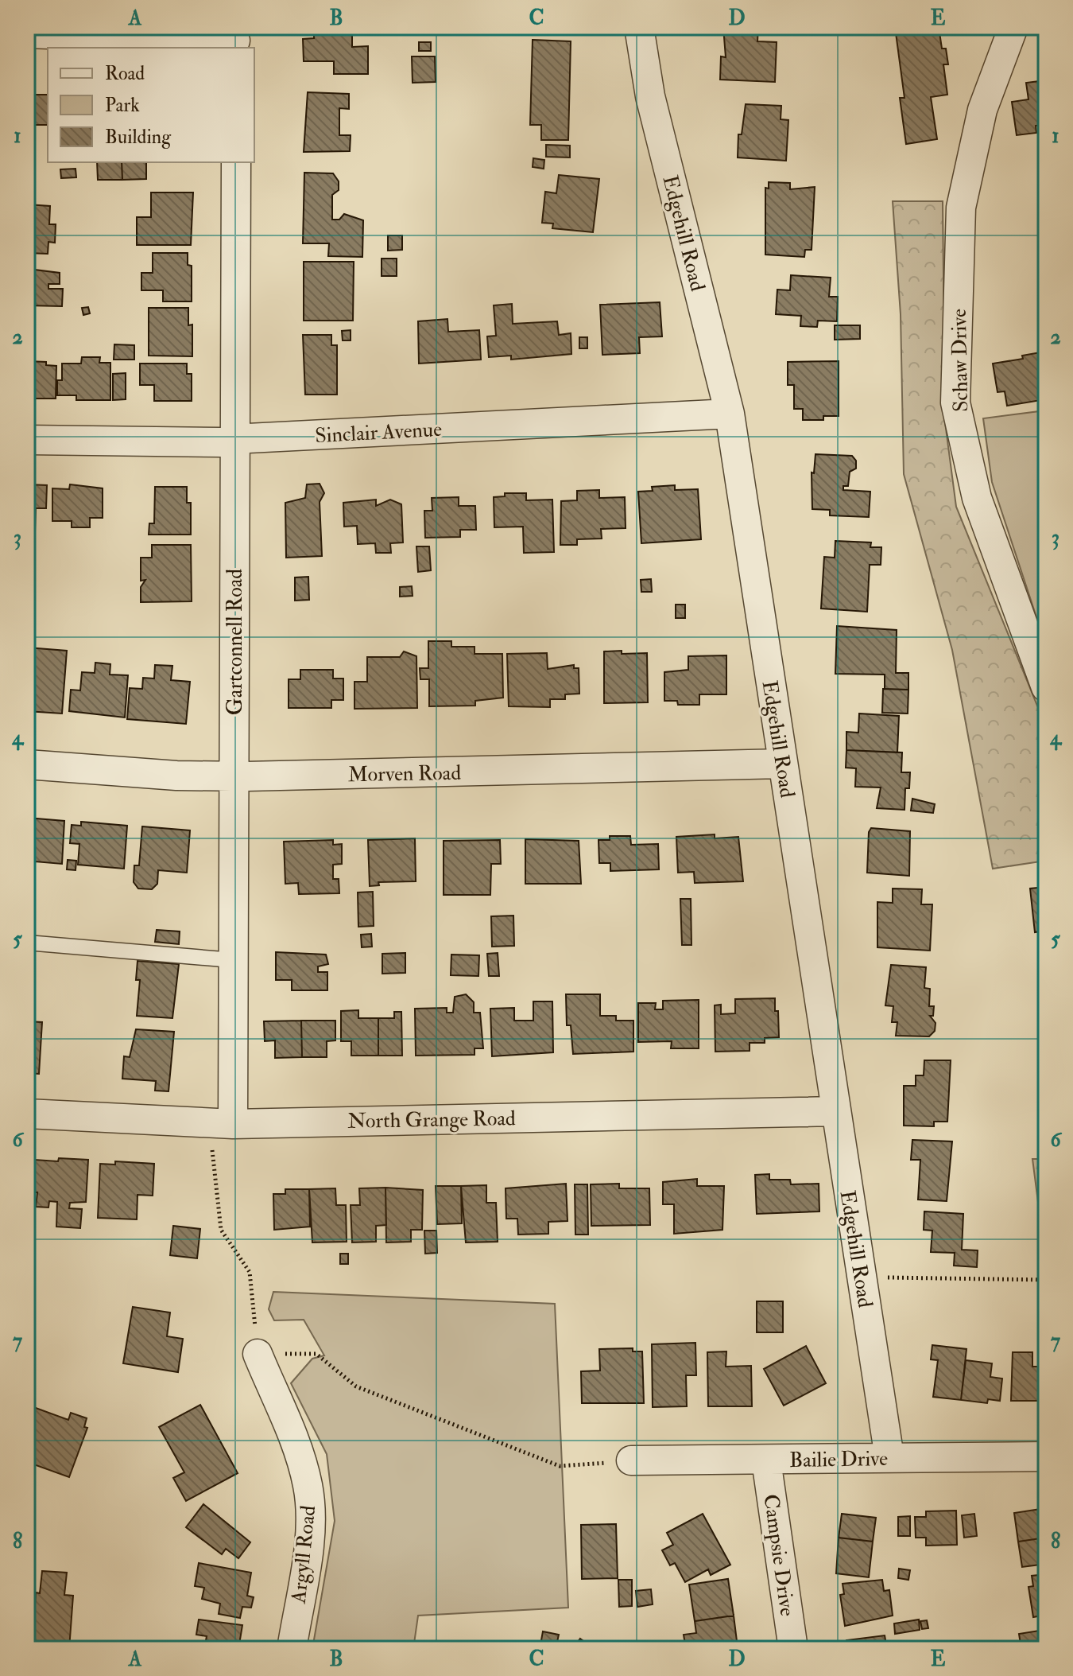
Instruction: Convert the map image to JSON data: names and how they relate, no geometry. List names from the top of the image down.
{
  "streets": {
    "street": [
      "Edgehill Road",
      "Schaw Drive",
      "Sinclair Avenue",
      "Gartconnell Road",
      "Morven Road",
      "North Grange Road",
      "Bailie Drive",
      "Argyll Road",
      "Campsie Drive"
    ]
  },
  "crossings": [
    ["Edgehill Road", "Sinclair Avenue"],
    ["Edgehill Road", "Morven Road"],
    ["Edgehill Road", "North Grange Road"],
    ["Edgehill Road", "Bailie Drive"],
    ["Sinclair Avenue", "Gartconnell Road"],
    ["Gartconnell Road", "Morven Road"],
    ["Gartconnell Road", "North Grange Road"],
    ["Bailie Drive", "Campsie Drive"]
  ],
  "legend": ["Road", "Park", "Building"],
  "grid": {
    "columns": [
      "A",
      "B",
      "C",
      "D",
      "E"
    ],
    "rows": [
      "1",
      "2",
      "3",
      "4",
      "5",
      "6",
      "7",
      "8"
    ]
  }
}
